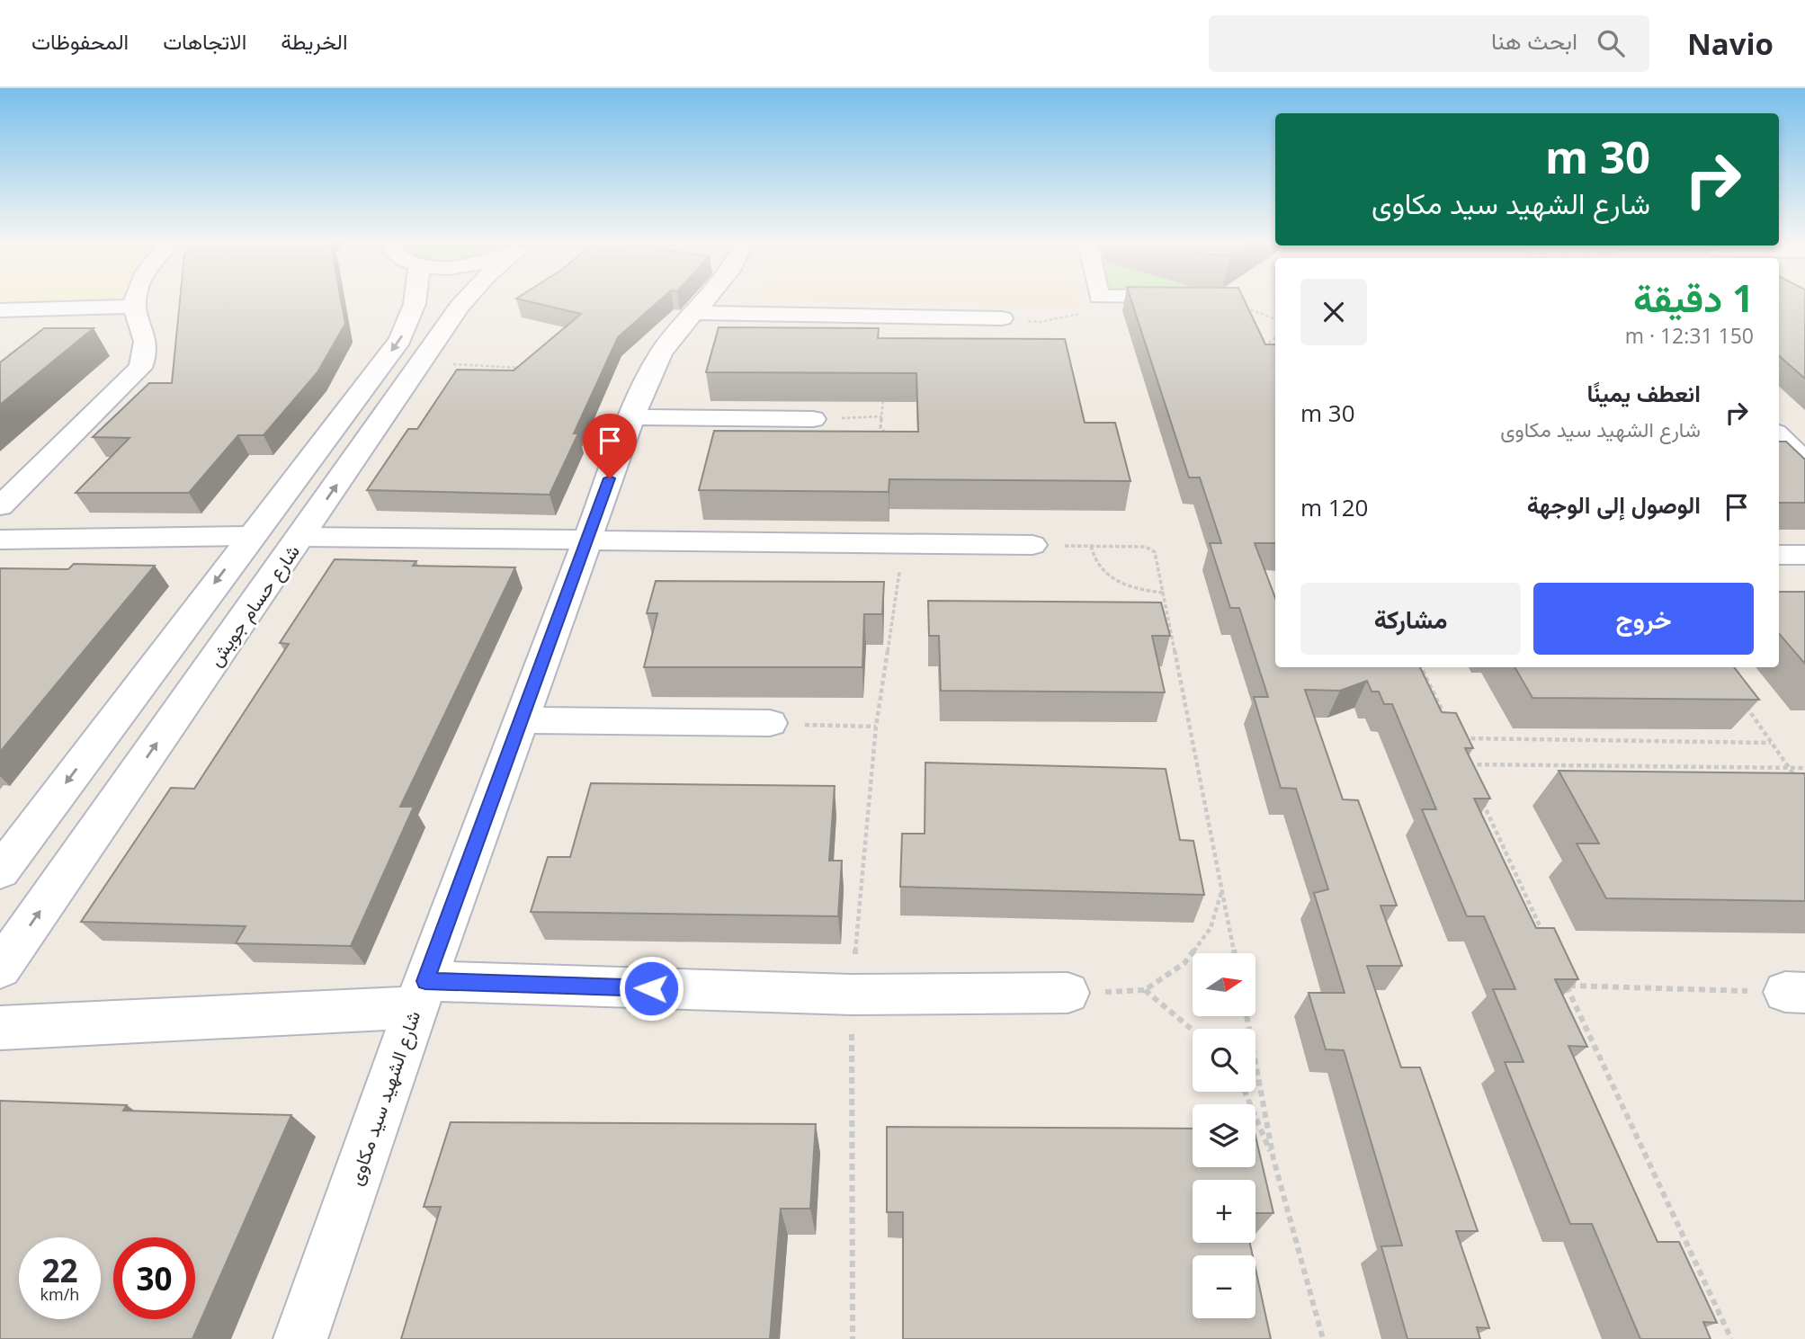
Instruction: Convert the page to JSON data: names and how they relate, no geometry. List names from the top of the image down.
{
  "streets": {
    "street": ["شارع حسام جويش", "شارع الشهيد سيد مكاوى"]
  },
  "north": "right",
  "page": {
    "header": "Navio",
    "search": "ابحث هنا",
    "nav": ["الخريطة", "الاتجاهات", "المحفوظات"],
    "turn": ["30 m", "شارع الشهيد سيد مكاوى"],
    "heading": ["1 دقيقة", "150 m · 12:31"],
    "list": [
      {
        "name": "انعطف يمينًا",
        "note": "شارع الشهيد سيد مكاوى",
        "value": "30 m"
      },
      {
        "name": "الوصول إلى الوجهة",
        "value": "120 m"
      }
    ],
    "buttons": ["خروج", "مشاركة"],
    "map_buttons": ["+", "−"],
    "speed": "22 km/h",
    "limit": "30"
  }
}
